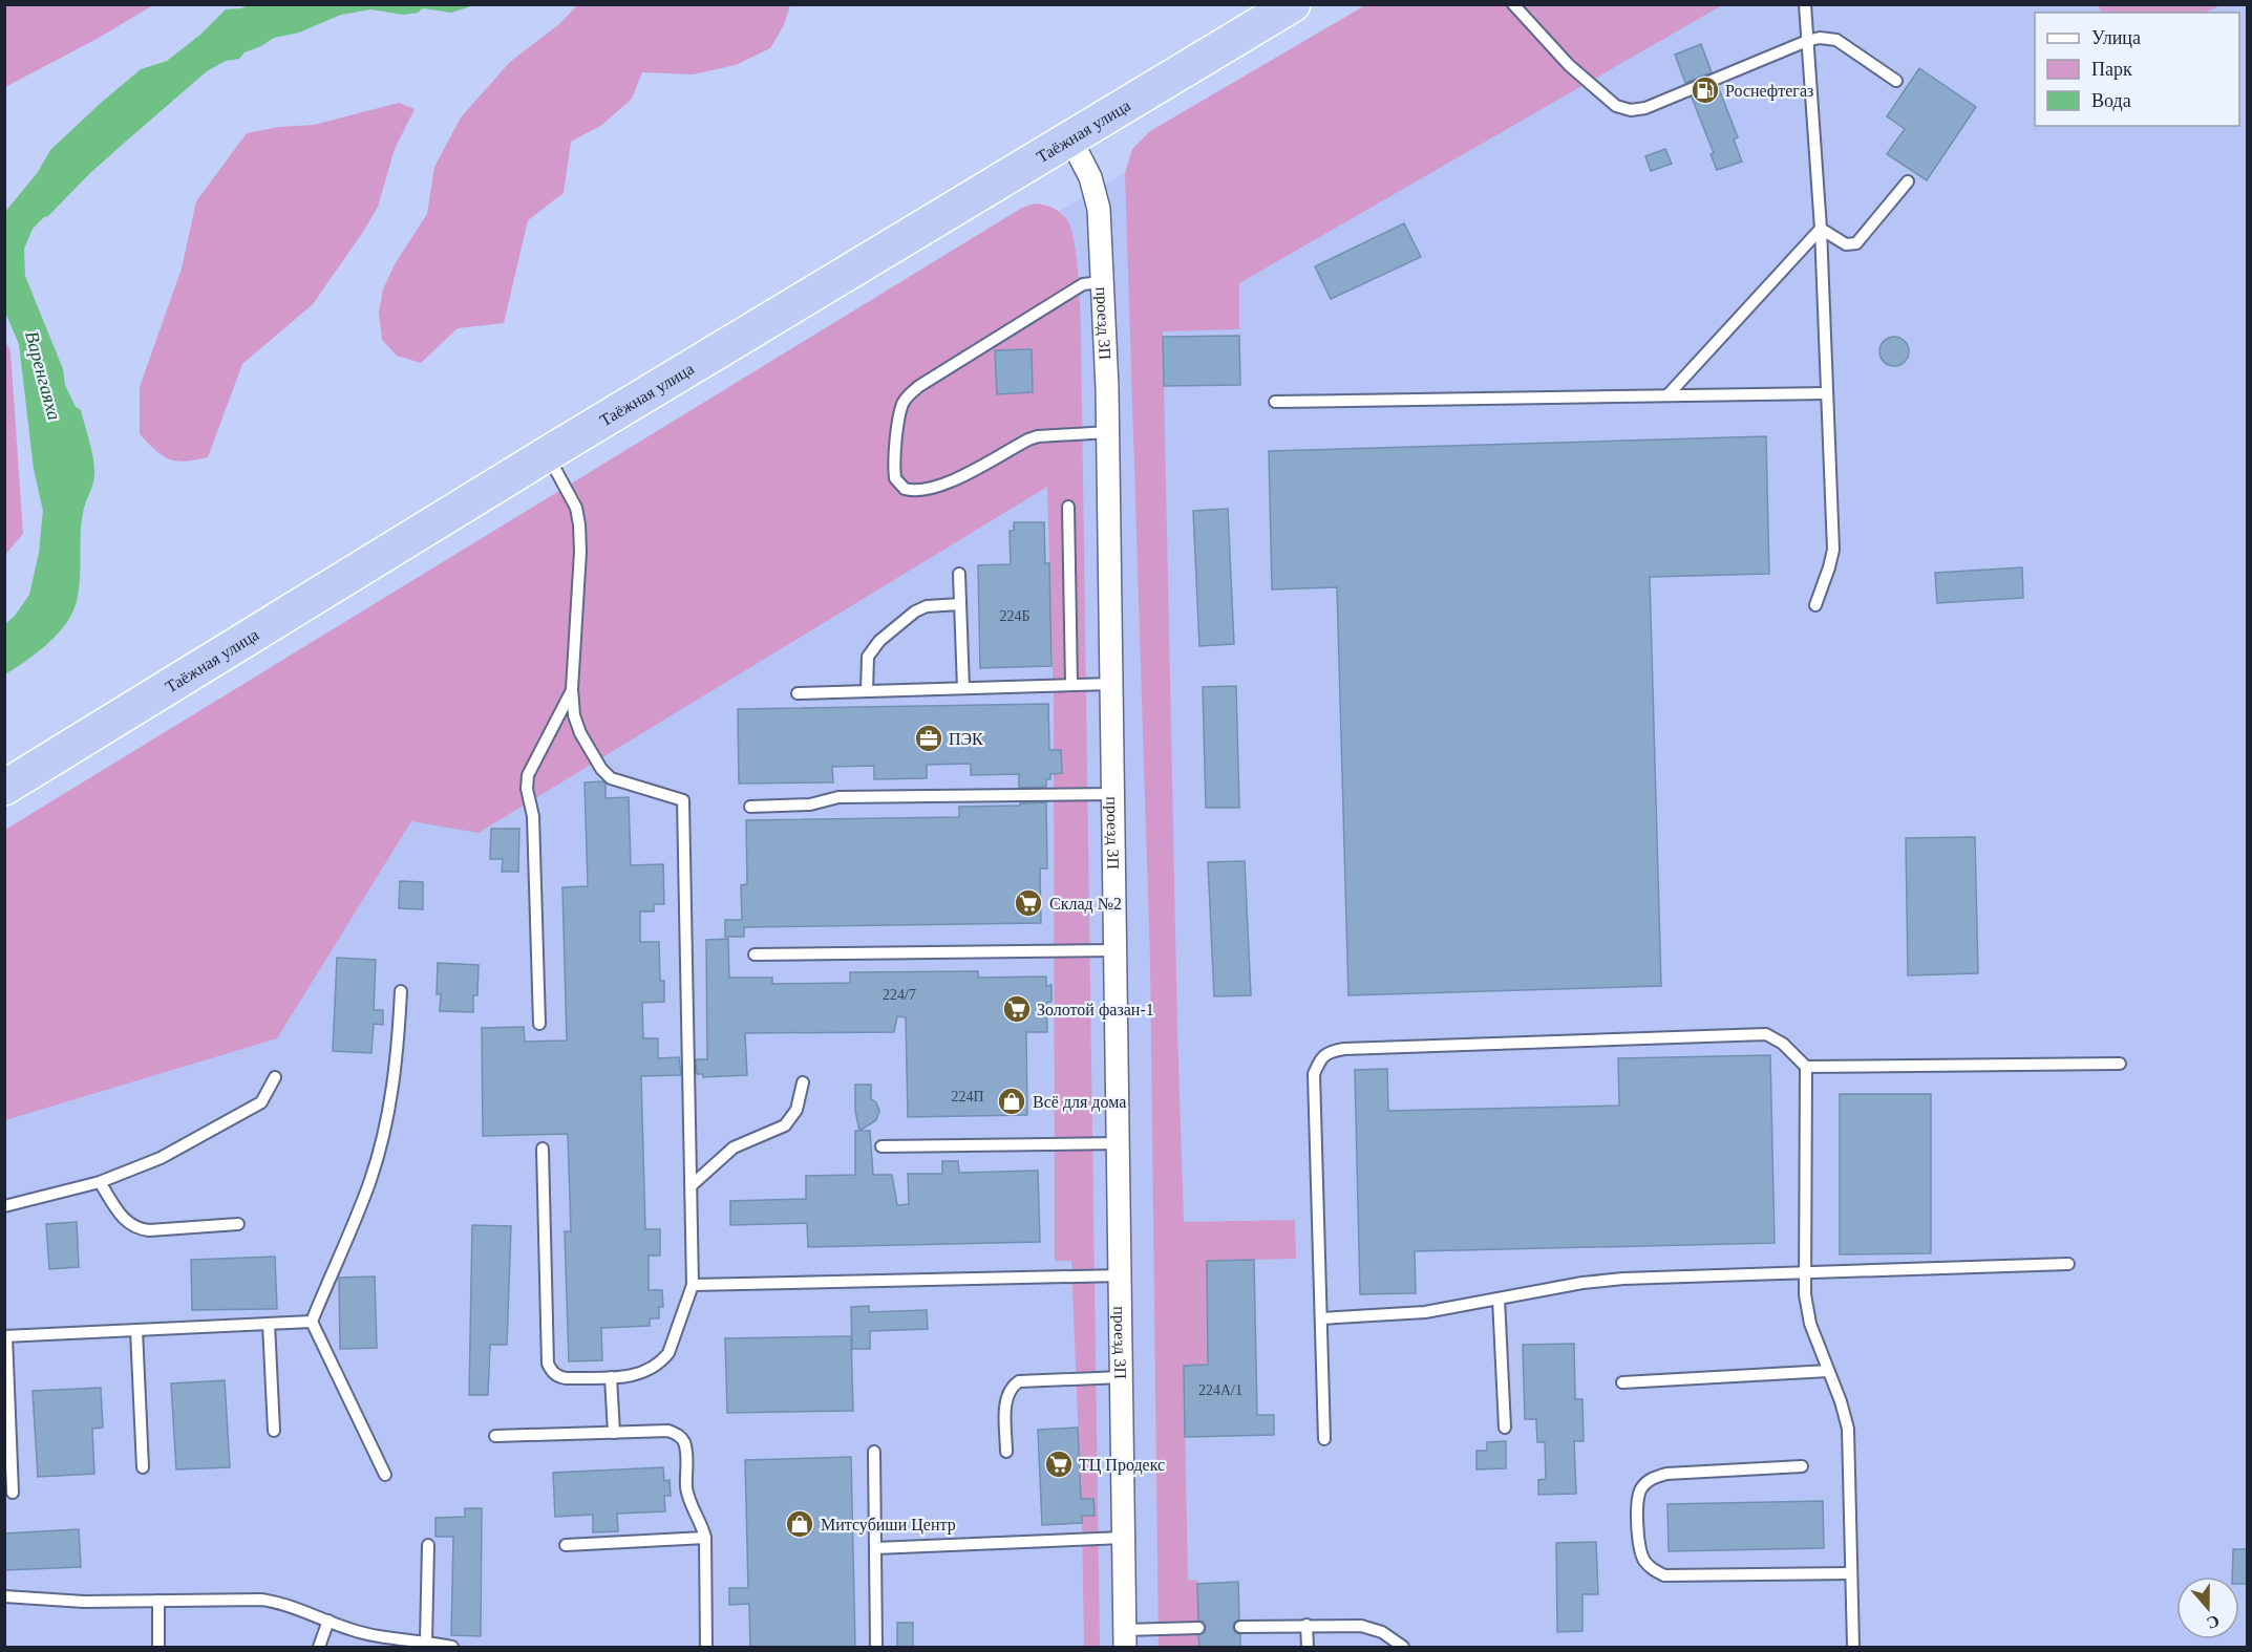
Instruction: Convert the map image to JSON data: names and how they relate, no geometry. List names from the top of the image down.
{
  "streets": {
    "highway": ["Таёжная улица"],
    "street": ["проезд 3П"]
  },
  "crossings": [
    ["Таёжная улица", "проезд 3П"]
  ],
  "water": ["Варенгаяха"],
  "places": {
    "fuel station": ["Роснефтегаз"],
    "office": ["ПЭК"],
    "supermarket": ["Склад №2", "Золотой фазан-1", "ТЦ Продекс"],
    "shop": ["Всё для дома", "Митсубиши Центр"]
  },
  "house_numbers": [
    "224Б",
    "224/7",
    "224П",
    "224А/1"
  ],
  "legend": ["Улица", "Парк", "Вода"],
  "north": "bottom"
}
